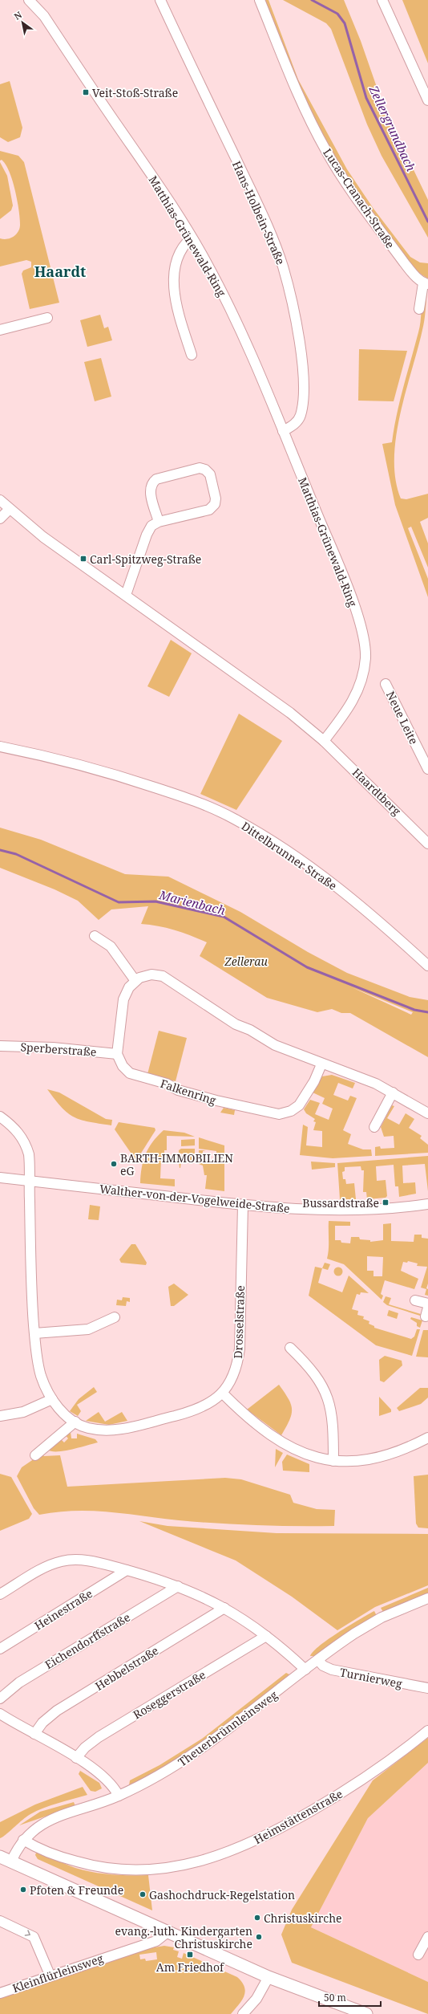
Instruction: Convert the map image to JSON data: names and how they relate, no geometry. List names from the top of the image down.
{
  "streets": {
    "street": [
      "Lucas-Cranach-Straße",
      "Hans-Holbein-Straße",
      "Matthias-Grünewald-Ring",
      "Neue Leite",
      "Haardtberg",
      "Dittelbrunner Straße",
      "Sperberstraße",
      "Falkenring",
      "Walther-von-der-Vogelweide-Straße",
      "Drosselstraße",
      "Heinestraße",
      "Eichendorffstraße",
      "Hebbelstraße",
      "Turnierweg",
      "Roseggerstraße",
      "Theuerbrünnleinsweg",
      "Heimstättenstraße",
      "Kleinflürleinsweg"
    ]
  },
  "crossings": [
    ["Hans-Holbein-Straße", "Matthias-Grünewald-Ring"],
    ["Matthias-Grünewald-Ring", "Haardtberg"],
    ["Sperberstraße", "Falkenring"],
    ["Walther-von-der-Vogelweide-Straße", "Drosselstraße"],
    ["Turnierweg", "Theuerbrünnleinsweg"],
    ["Theuerbrünnleinsweg", "Heimstättenstraße"]
  ],
  "districts": ["Haardt"],
  "water": ["Zellergrundbach", "Marienbach"],
  "parks": ["Zellerau"],
  "places": {
    "transit": [
      "Veit-Stoß-Straße",
      "Carl-Spitzweg-Straße",
      "Bussardstraße",
      "Am Friedhof"
    ],
    "other": [
      "BARTH-IMMOBILIEN eG",
      "Pfoten & Freunde",
      "Gashochdruck-Regelstation",
      "Christuskirche",
      "evang.-luth. Kindergarten Christuskirche"
    ]
  },
  "scale_bar": "50 m",
  "north": "top left"
}
